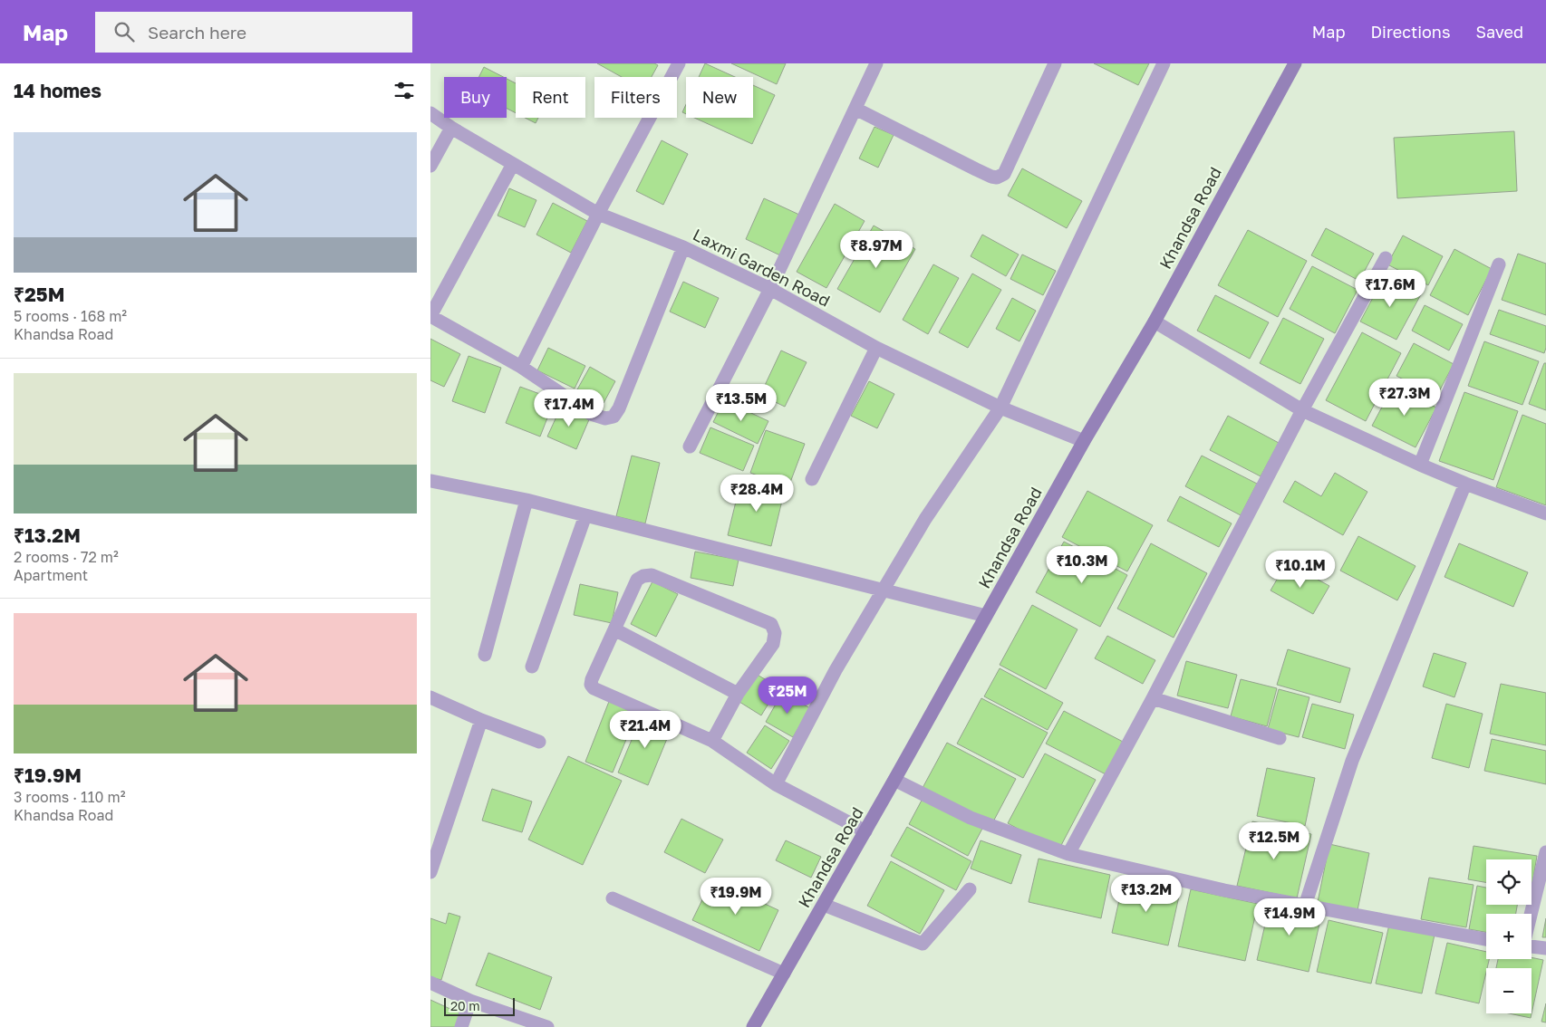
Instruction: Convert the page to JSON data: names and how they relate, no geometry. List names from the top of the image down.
{
  "streets": {
    "street": ["Khandsa Road", "Laxmi Garden Road"]
  },
  "crossings": [
    ["Khandsa Road", "Laxmi Garden Road"]
  ],
  "scale_bar": "20 m",
  "page": {
    "header": "Map",
    "search": "Search here",
    "nav": ["Map", "Directions", "Saved"],
    "heading": "14 homes",
    "chip": [
      "Buy",
      "Rent",
      "Filters",
      "New"
    ],
    "list": [
      {
        "name": "₹25M",
        "note": "5 rooms · 168 m² · Khandsa Road"
      },
      {
        "name": "₹13.2M",
        "note": "2 rooms · 72 m² · Apartment"
      },
      {
        "name": "₹19.9M",
        "note": "3 rooms · 110 m² · Khandsa Road"
      }
    ],
    "price": [
      "₹8.97M",
      "₹17.6M",
      "₹27.3M",
      "₹13.5M",
      "₹17.4M",
      "₹28.4M",
      "₹10.3M",
      "₹10.1M",
      "₹25M",
      "₹21.4M",
      "₹12.5M",
      "₹13.2M",
      "₹19.9M",
      "₹14.9M"
    ],
    "map_buttons": ["+", "−"],
    "scale": "20 m"
  }
}
